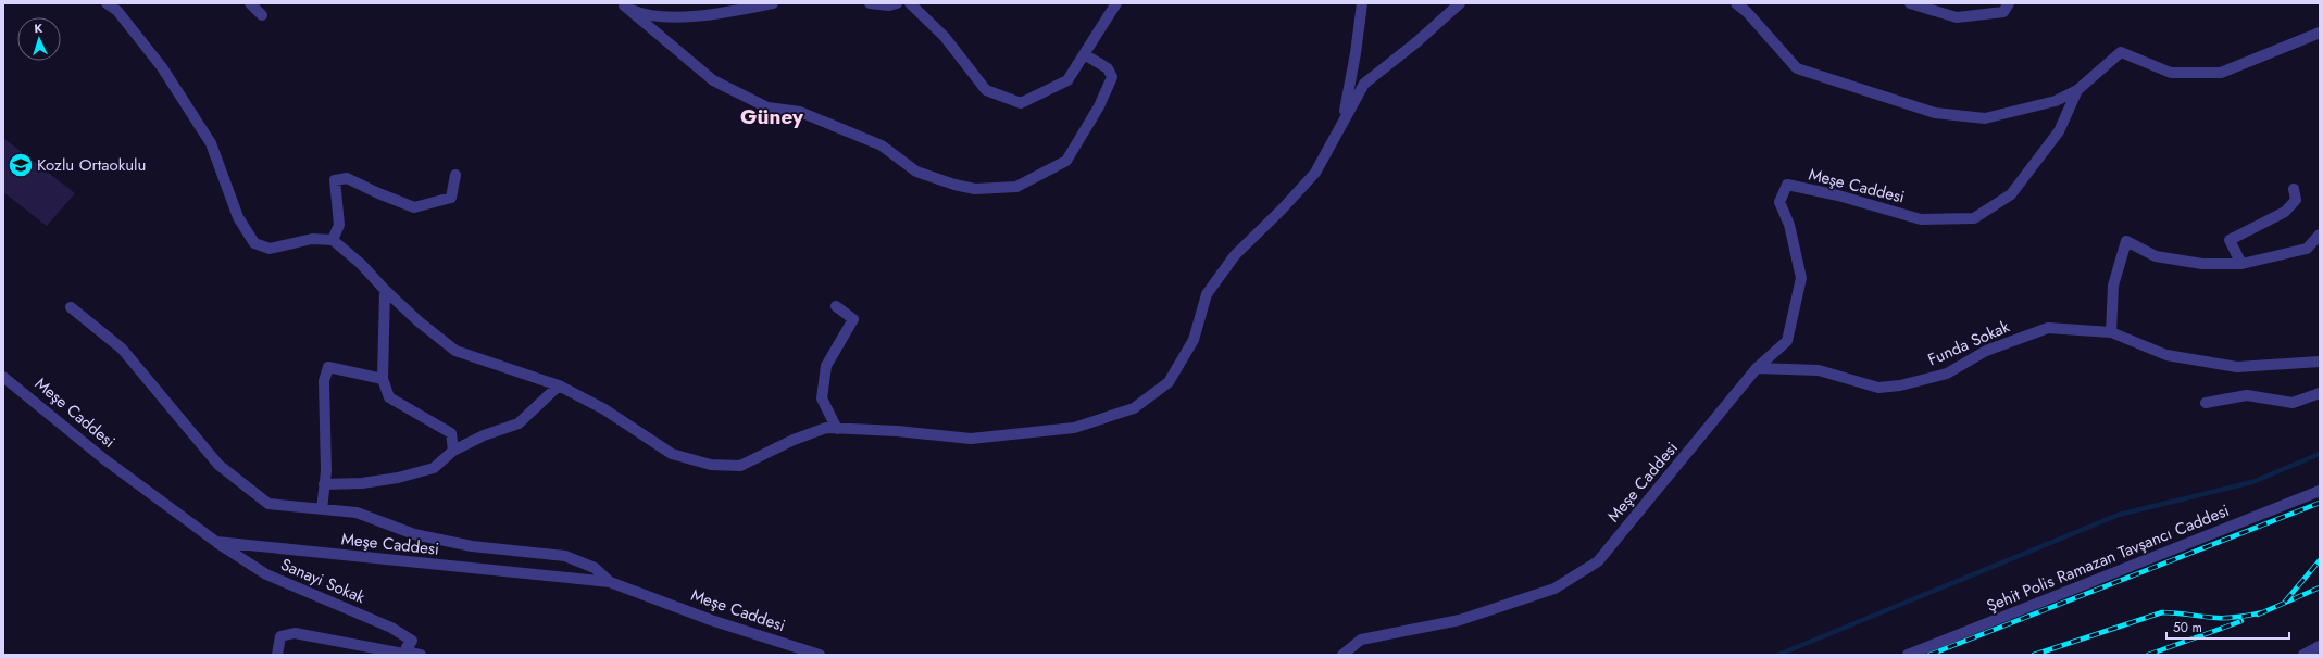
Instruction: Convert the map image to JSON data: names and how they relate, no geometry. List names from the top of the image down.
{
  "streets": {
    "street": [
      "Meşe Caddesi",
      "Funda Sokak",
      "Şehit Polis Ramazan Tavşancı Caddesi",
      "Sanayi Sokak"
    ]
  },
  "crossings": [
    ["Meşe Caddesi", "Funda Sokak"],
    ["Meşe Caddesi", "Sanayi Sokak"]
  ],
  "districts": ["Güney"],
  "places": {
    "school or university": ["Kozlu Ortaokulu"]
  },
  "scale_bar": "50 m",
  "north": "top"
}
